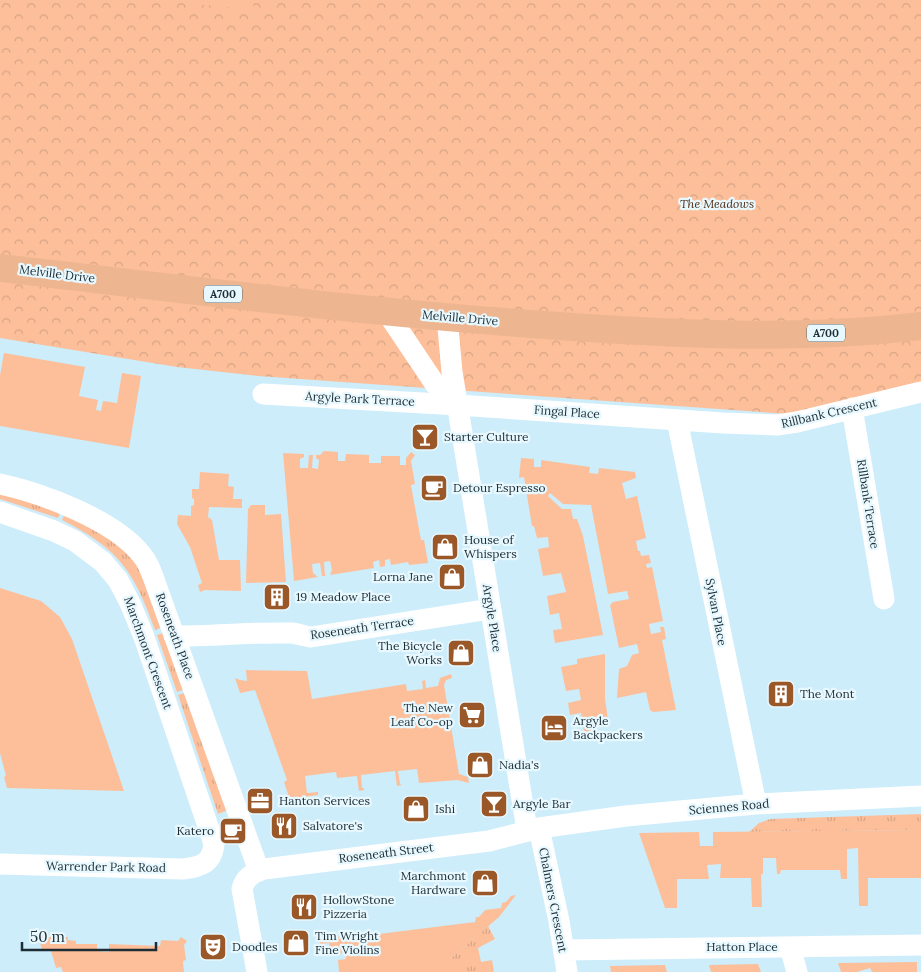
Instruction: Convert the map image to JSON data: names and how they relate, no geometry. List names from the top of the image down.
{
  "streets": {
    "main road": ["Melville Drive", "A700"],
    "street": [
      "Argyle Park Terrace",
      "Fingal Place",
      "Rillbank Crescent",
      "Rillbank Terrace",
      "Sylvan Place",
      "Argyle Place",
      "Roseneath Terrace",
      "Roseneath Place",
      "Marchmont Crescent",
      "Sciennes Road",
      "Roseneath Street",
      "Warrender Park Road",
      "Chalmers Crescent",
      "Hatton Place"
    ]
  },
  "crossings": [
    ["Melville Drive", "Argyle Place"],
    ["Argyle Park Terrace", "Fingal Place"],
    ["Argyle Park Terrace", "Argyle Place"],
    ["Fingal Place", "Rillbank Crescent"],
    ["Fingal Place", "Sylvan Place"],
    ["Fingal Place", "Argyle Place"],
    ["Rillbank Crescent", "Rillbank Terrace"],
    ["Rillbank Crescent", "Sylvan Place"],
    ["Sylvan Place", "Sciennes Road"],
    ["Argyle Place", "Roseneath Terrace"],
    ["Argyle Place", "Sciennes Road"],
    ["Argyle Place", "Roseneath Street"],
    ["Argyle Place", "Chalmers Crescent"],
    ["Roseneath Terrace", "Roseneath Place"],
    ["Roseneath Place", "Roseneath Street"],
    ["Marchmont Crescent", "Warrender Park Road"],
    ["Sciennes Road", "Roseneath Street"],
    ["Sciennes Road", "Chalmers Crescent"],
    ["Roseneath Street", "Chalmers Crescent"],
    ["Chalmers Crescent", "Hatton Place"]
  ],
  "parks": ["The Meadows"],
  "places": {
    "bar": ["Starter Culture", "Argyle Bar"],
    "cafe": ["Detour Espresso", "Katero"],
    "shop": [
      "House of Whispers",
      "Lorna Jane",
      "The Bicycle Works",
      "Nadia's",
      "Ishi",
      "Marchmont Hardware",
      "Tim Wright Fine Violins"
    ],
    "building": ["19 Meadow Place", "The Mont"],
    "supermarket": ["The New Leaf Co-op"],
    "hotel": ["Argyle Backpackers"],
    "office": ["Hanton Services"],
    "restaurant": ["Salvatore's", "HollowStone Pizzeria"],
    "theatre": ["Doodles"]
  },
  "scale_bar": "50 m"
}
